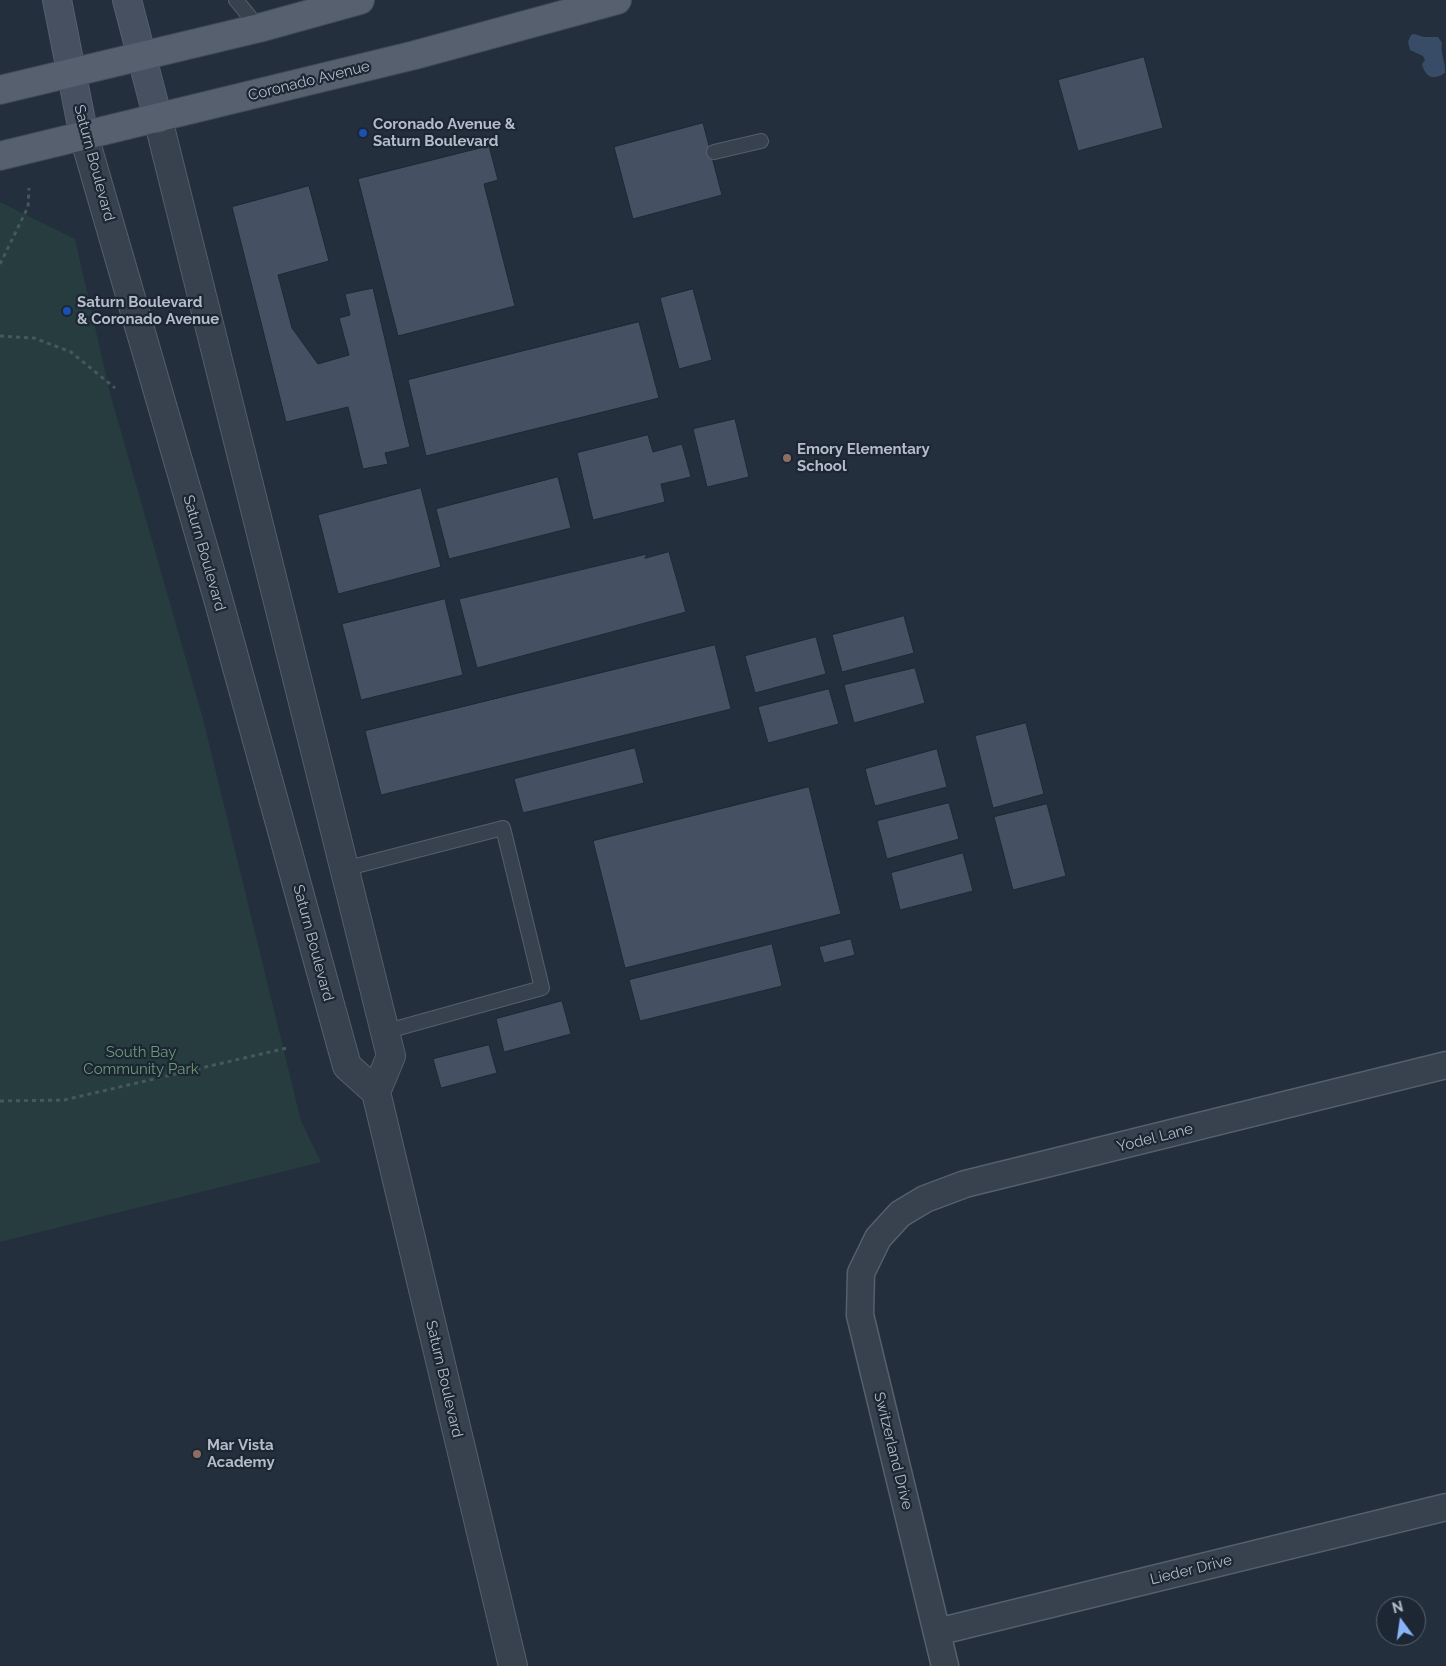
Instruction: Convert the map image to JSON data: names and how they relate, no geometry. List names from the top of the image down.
{
  "streets": {
    "main road": ["Coronado Avenue", "Saturn Boulevard"],
    "street": ["Yodel Lane", "Switzerland Drive", "Lieder Drive"]
  },
  "crossings": [
    ["Coronado Avenue", "Saturn Boulevard"],
    ["Yodel Lane", "Switzerland Drive"],
    ["Switzerland Drive", "Lieder Drive"]
  ],
  "parks": ["South Bay Community Park"],
  "places": [
    "Coronado Avenue & Saturn Boulevard",
    "Saturn Boulevard & Coronado Avenue",
    "Emory Elementary School",
    "Mar Vista Academy"
  ],
  "north": "top"
}
